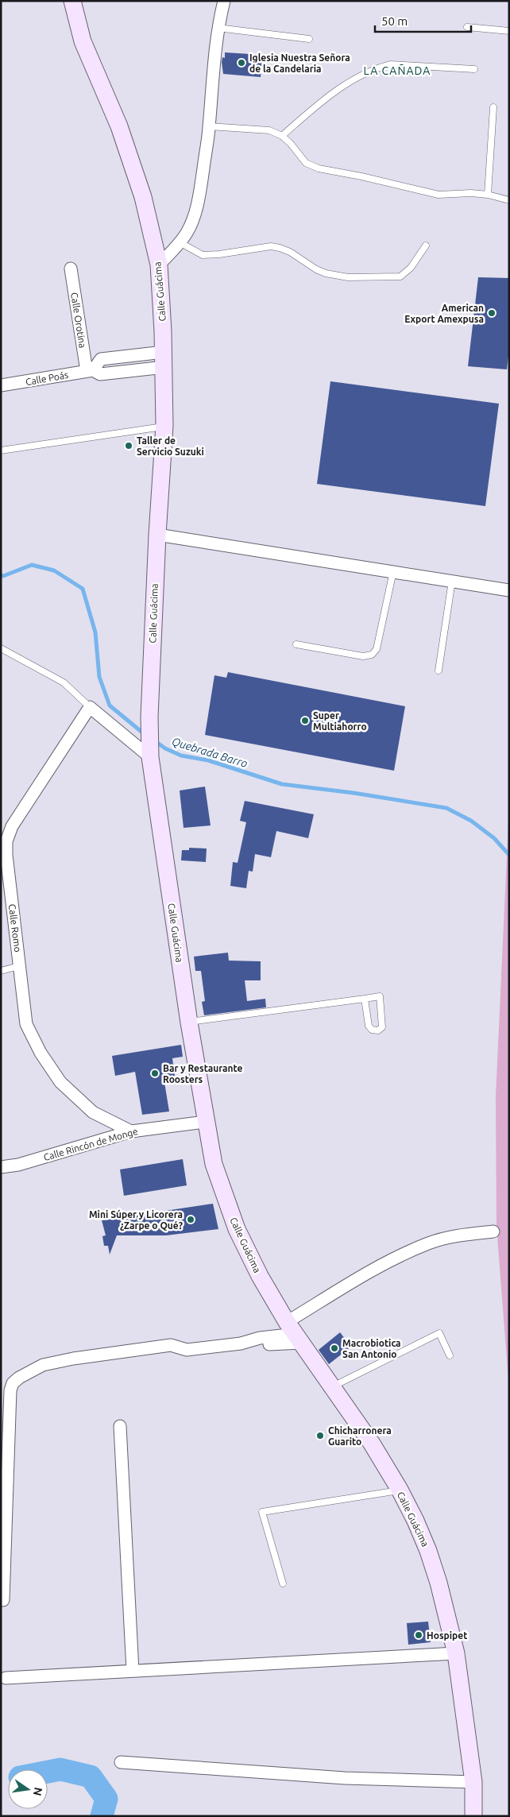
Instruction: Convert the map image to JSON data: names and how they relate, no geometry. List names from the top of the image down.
{
  "streets": {
    "main road": ["Calle Guácima"],
    "street": [
      "Calle Orotina",
      "Calle Poás",
      "Calle Romo",
      "Calle Rincón de Monge"
    ]
  },
  "crossings": [
    ["Calle Guácima", "Calle Poás"],
    ["Calle Guácima", "Calle Rincón de Monge"],
    ["Calle Orotina", "Calle Poás"],
    ["Calle Romo", "Calle Rincón de Monge"]
  ],
  "districts": ["LA CAÑADA"],
  "water": ["Quebrada Barro"],
  "places": [
    "Iglesia Nuestra Señora de la Candelaria",
    "American Export Amexpusa",
    "Taller de Servicio Suzuki",
    "Super Multiahorro",
    "Bar y Restaurante Roosters",
    "Mini Súper y Licorera ¿Zarpe o Qué?",
    "Macrobiotica San Antonio",
    "Chicharronera Guarito",
    "Hospipet"
  ],
  "scale_bar": "50 m",
  "north": "right"
}
